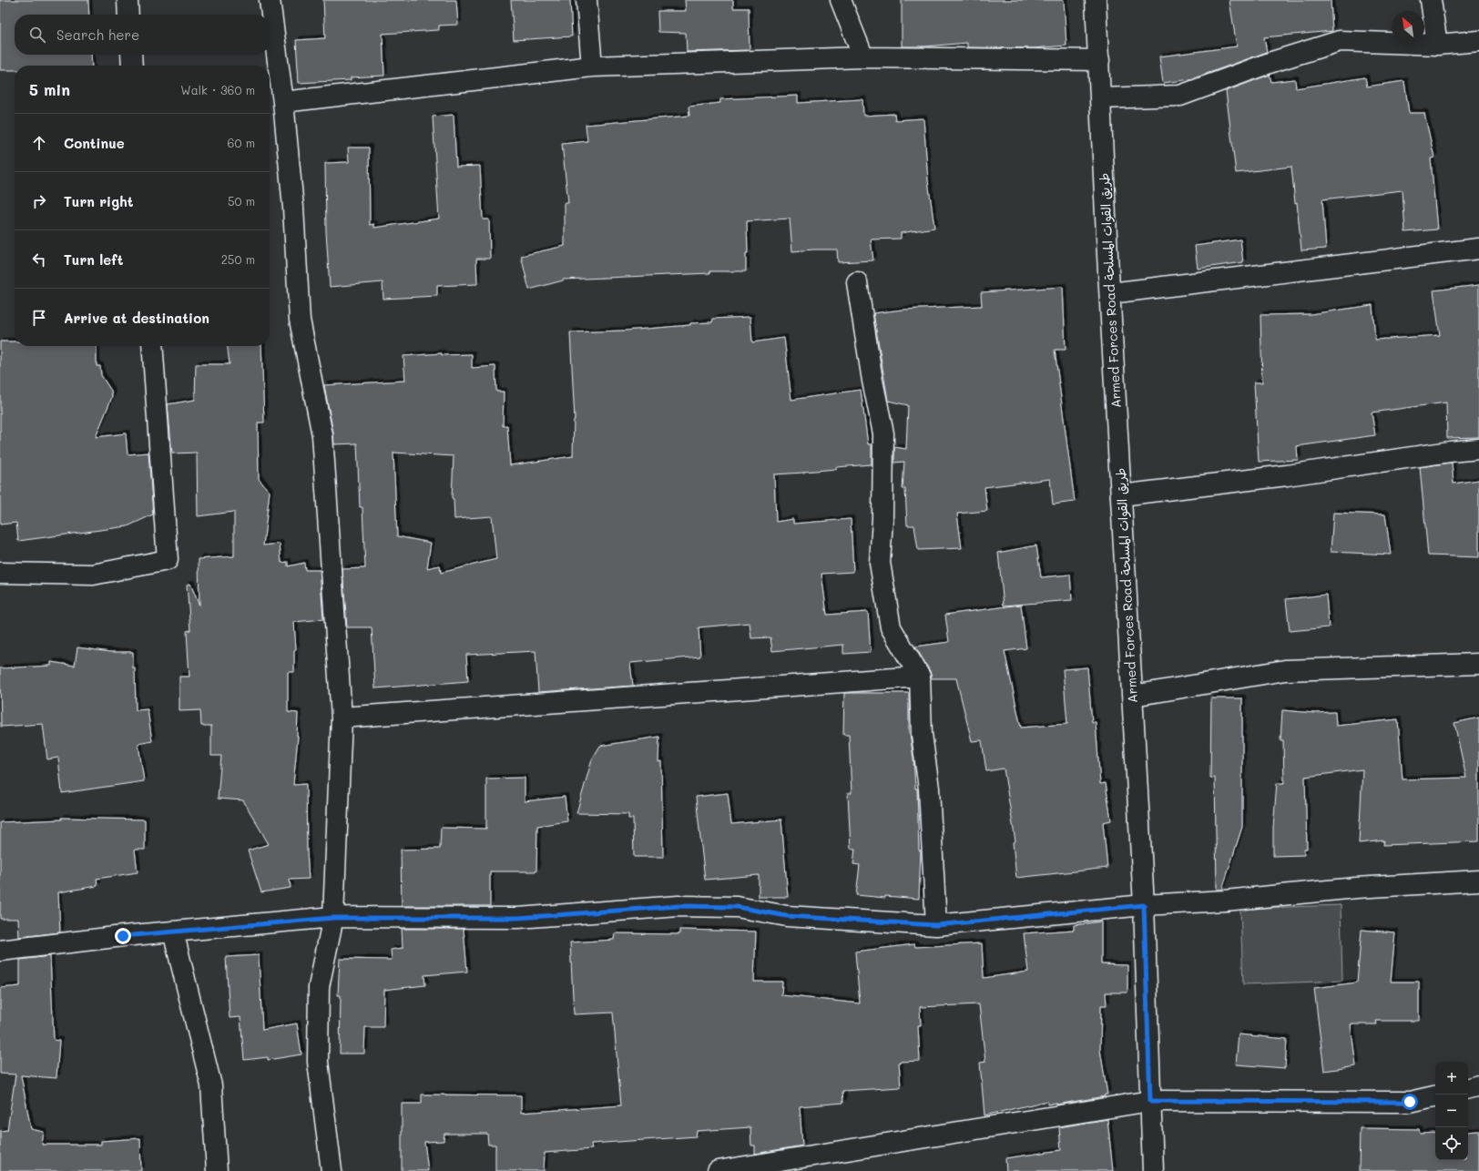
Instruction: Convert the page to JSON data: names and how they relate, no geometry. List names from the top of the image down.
{
  "streets": {
    "street": ["Armed Forces Road طريق القوات المسلحة"]
  },
  "north": "top left",
  "page": {
    "search": "Search here",
    "heading": ["5 min", "Walk · 360 m"],
    "list": [
      ["Continue", "60 m"],
      ["Turn right", "50 m"],
      ["Turn left", "250 m"],
      "Arrive at destination"
    ],
    "map_buttons": ["+", "−"]
  }
}
